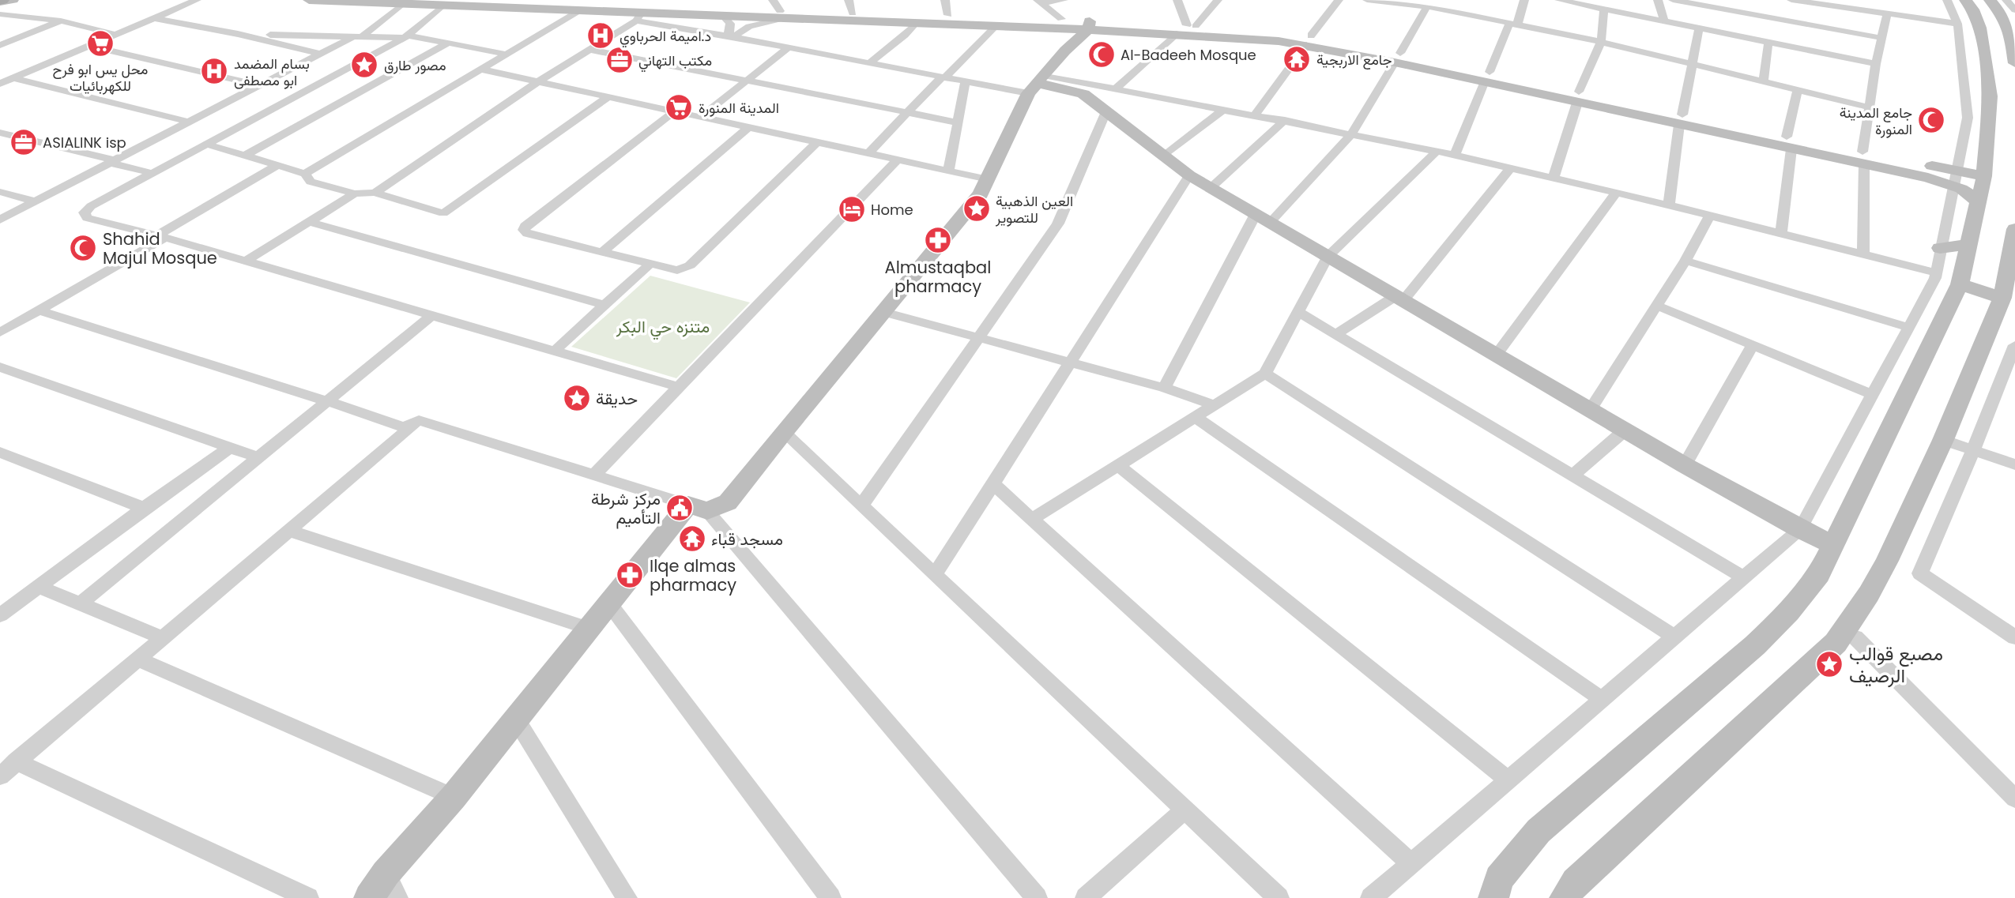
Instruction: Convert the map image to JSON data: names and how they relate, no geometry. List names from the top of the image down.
{
  "parks": ["متنزه حي البكر"],
  "places": {
    "hospital": ["د.اميمة الحرباوي", "بسام المضمد ابو مصطفى"],
    "supermarket": ["محل يس ابو فرح للكهربائيات", "المدينة المنورة"],
    "mosque": ["Al-Badeeh Mosque", "جامع المدينة المنورة", "Shahid Majul Mosque"],
    "temple": ["جامع الاربجية", "مسجد قباء"],
    "office": ["مكتب التهاني", "ASIALINK isp"],
    "place": [
      "مصور طارق",
      "العين الذهبية للتصوير",
      "حديقة",
      "مصبع قوالب الرصيف"
    ],
    "hotel": ["Home"],
    "pharmacy": ["Almustaqbal pharmacy", "Ilqe almas pharmacy"],
    "public building": ["مركز شرطة التأميم"]
  }
}
